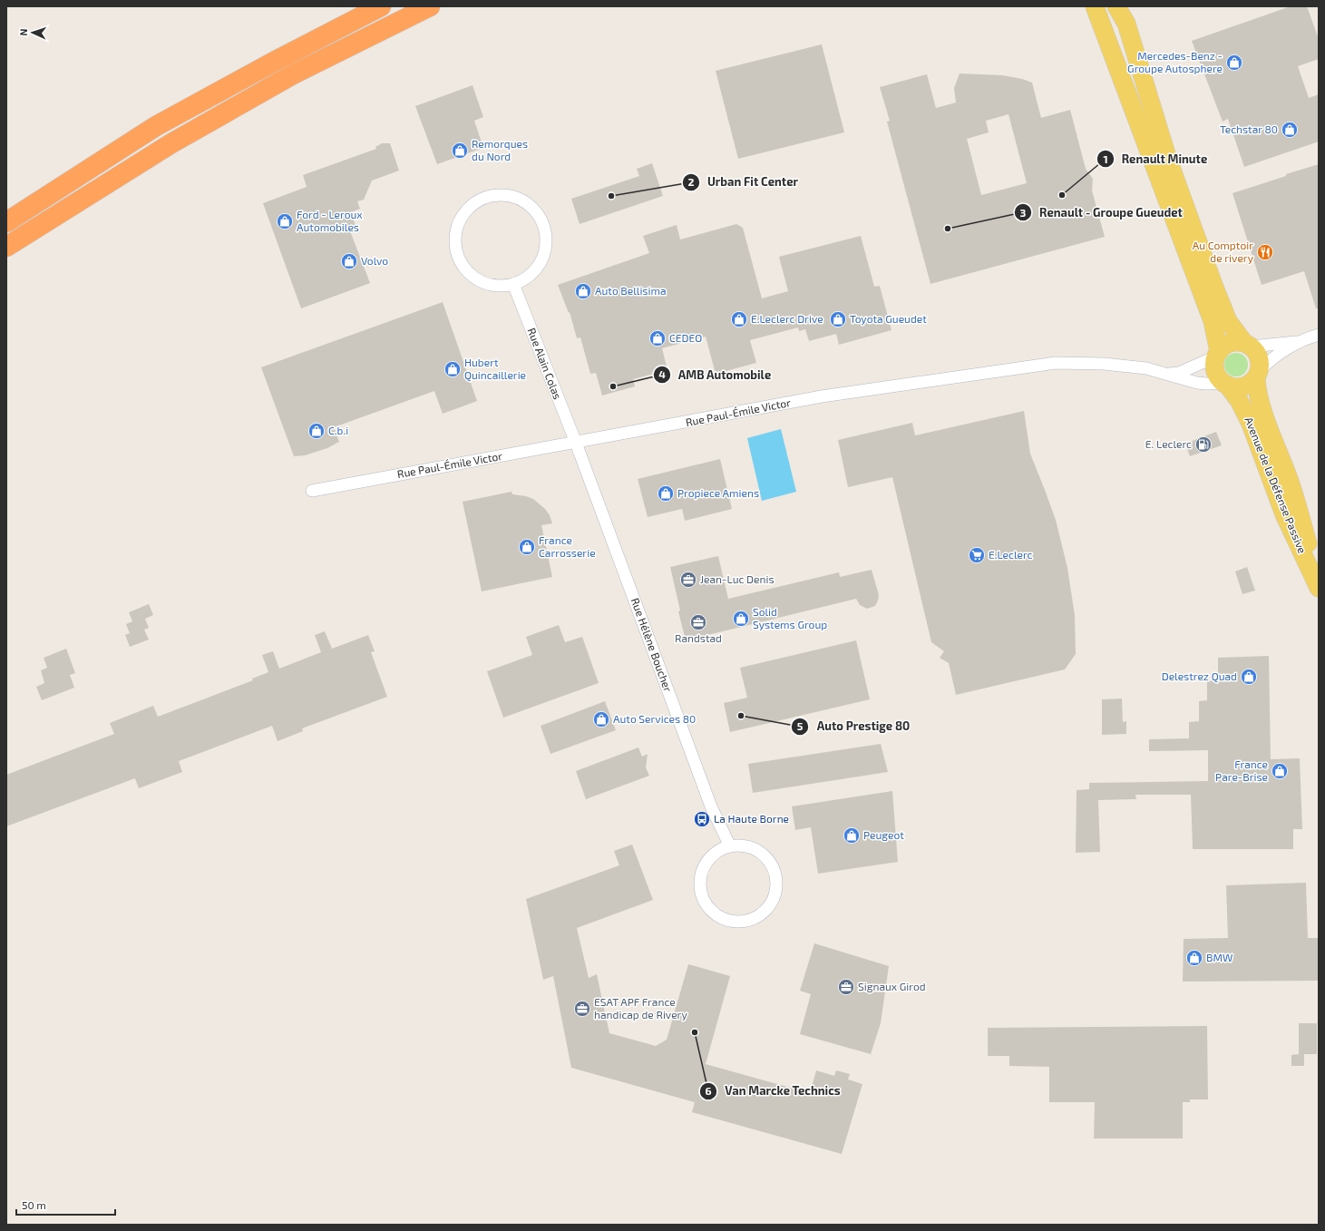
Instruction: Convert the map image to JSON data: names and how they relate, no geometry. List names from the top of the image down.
{
  "streets": {
    "main road": ["Avenue de la Défense Passive"],
    "street": ["Rue Alain Colas", "Rue Paul-Émile Victor", "Rue Hélène Boucher"]
  },
  "crossings": [
    ["Rue Alain Colas", "Rue Paul-Émile Victor"],
    ["Rue Alain Colas", "Rue Hélène Boucher"],
    ["Rue Paul-Émile Victor", "Avenue de la Défense Passive"],
    ["Rue Paul-Émile Victor", "Rue Hélène Boucher"]
  ],
  "places": {
    "shop": [
      "Mercedes-Benz - Groupe Autosphere",
      "Techstar 80",
      "Remorques du Nord",
      "Ford - Leroux Automobiles",
      "Volvo",
      "Auto Bellisima",
      "E.Leclerc Drive",
      "Toyota Gueudet",
      "CEDEO",
      "Hubert Quincaillerie",
      "C.b.i",
      "Propiece Amiens",
      "France Carrosserie",
      "Solid Systems Group",
      "Delestrez Quad",
      "Auto Services 80",
      "France Pare-Brise",
      "Peugeot",
      "BMW"
    ],
    "other": [
      "Renault Minute",
      "Urban Fit Center",
      "Renault - Groupe Gueudet",
      "AMB Automobile",
      "Auto Prestige 80",
      "Van Marcke Technics"
    ],
    "restaurant": ["Au Comptoir de rivery"],
    "fuel station": ["E. Leclerc"],
    "supermarket": ["E.Leclerc"],
    "office": [
      "Jean-Luc Denis",
      "Randstad",
      "Signaux Girod",
      "ESAT APF France handicap de Rivery"
    ],
    "bus stop": ["La Haute Borne"]
  },
  "scale_bar": "50 m",
  "north": "left"
}
